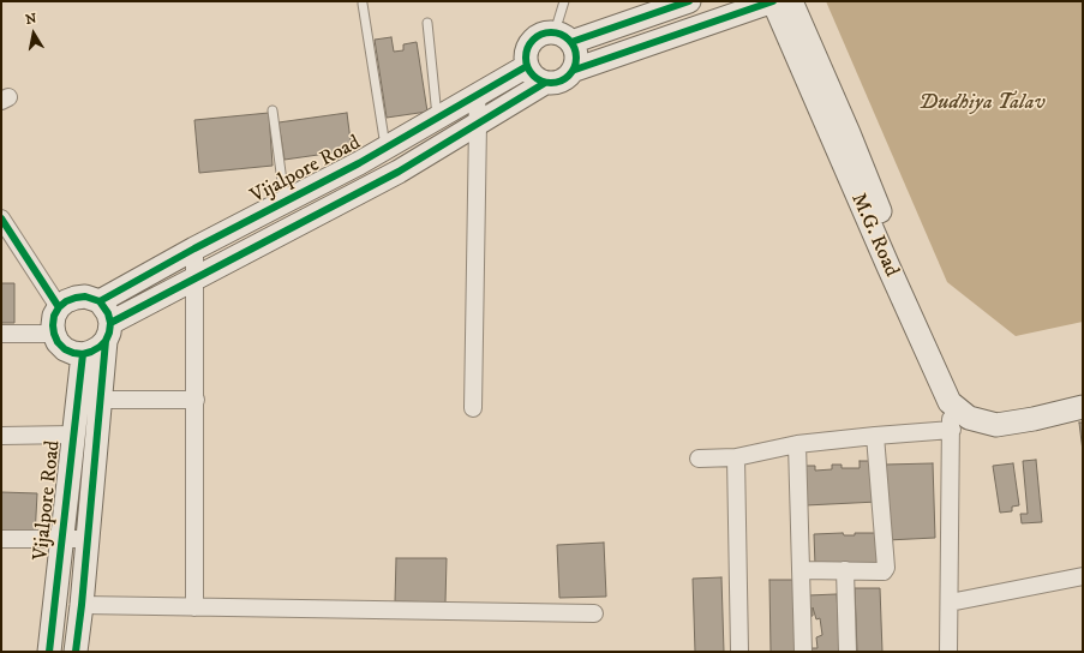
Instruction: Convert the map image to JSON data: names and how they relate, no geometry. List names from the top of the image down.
{
  "streets": {
    "main road": ["Vijalpore Road", "M.G. Road"]
  },
  "crossings": [
    ["Vijalpore Road", "M.G. Road"]
  ],
  "water": ["Dudhiya Talav"],
  "north": "top"
}
